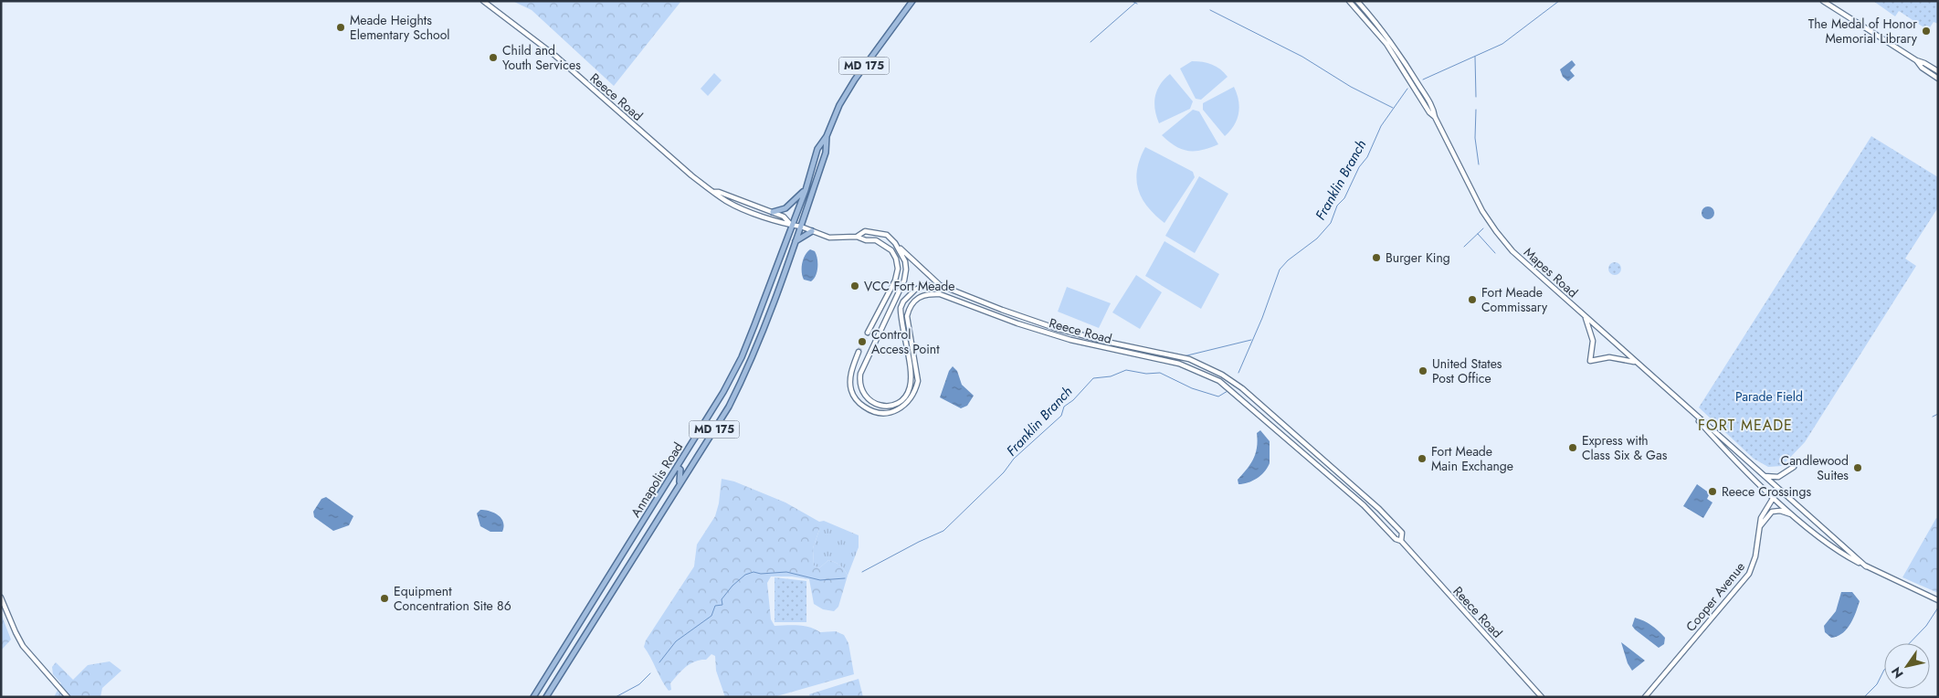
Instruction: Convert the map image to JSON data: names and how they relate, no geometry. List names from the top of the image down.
{
  "streets": {
    "main road": ["MD 175", "Annapolis Road"],
    "street": ["Reece Road", "Mapes Road", "Cooper Avenue"]
  },
  "crossings": [
    ["Reece Road", "Annapolis Road"],
    ["Mapes Road", "Cooper Avenue"]
  ],
  "districts": ["FORT MEADE"],
  "water": ["Franklin Branch"],
  "parks": ["Parade Field"],
  "places": [
    "Meade Heights Elementary School",
    "The Medal of Honor Memorial Library",
    "Child and Youth Services",
    "Burger King",
    "VCC Fort Meade",
    "Fort Meade Commissary",
    "Control Access Point",
    "United States Post Office",
    "Express with Class Six & Gas",
    "Fort Meade Main Exchange",
    "Candlewood Suites",
    "Reece Crossings",
    "Equipment Concentration Site 86"
  ],
  "north": "bottom left"
}
